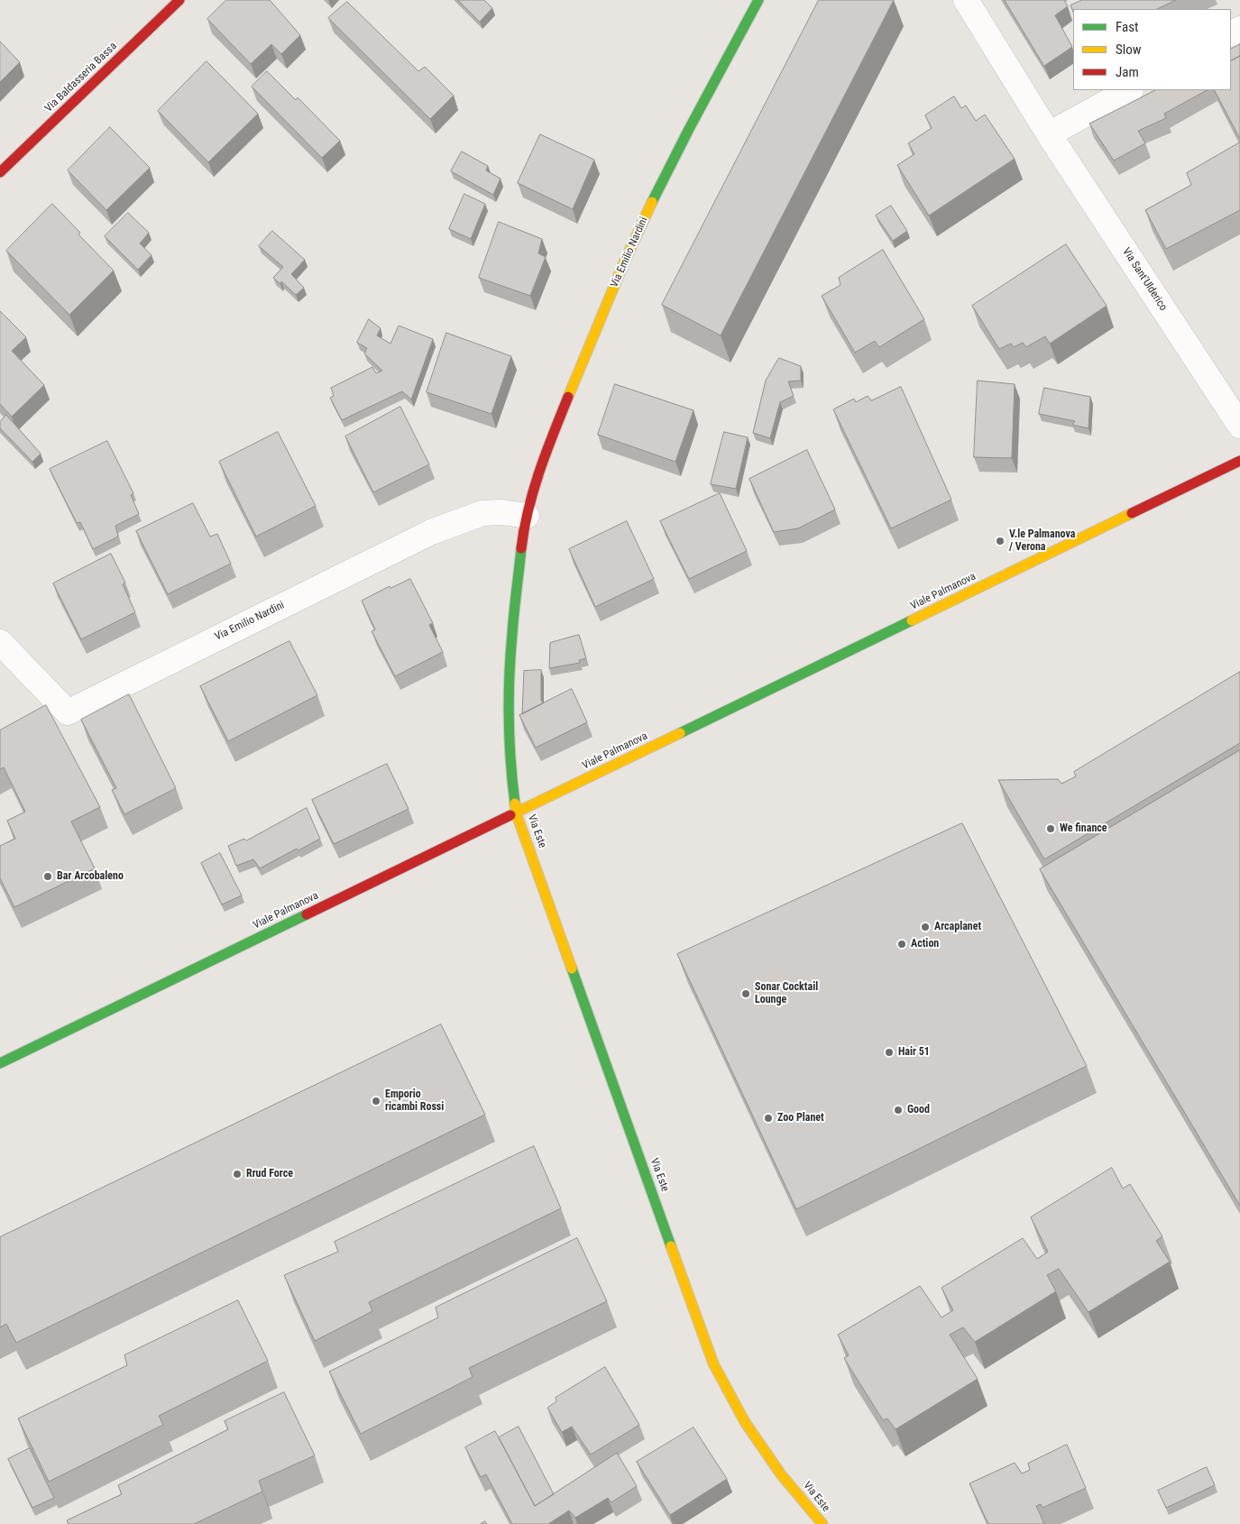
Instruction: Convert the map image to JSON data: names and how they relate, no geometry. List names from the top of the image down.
{
  "streets": {
    "street": [
      "Via Baldasseria Bassa",
      "Via Emilio Nardini",
      "Via Sant'Ulderico",
      "Viale Palmanova",
      "Via Este"
    ]
  },
  "crossings": [
    ["Via Emilio Nardini", "Viale Palmanova"],
    ["Via Emilio Nardini", "Via Este"],
    ["Viale Palmanova", "Via Este"]
  ],
  "places": [
    "V.le Palmanova / Verona",
    "We finance",
    "Bar Arcobaleno",
    "Arcaplanet",
    "Action",
    "Sonar Cocktail Lounge",
    "Hair 51",
    "Emporio ricambi Rossi",
    "Good",
    "Zoo Planet",
    "Rrud Force"
  ],
  "legend": ["Fast", "Slow", "Jam"]
}
